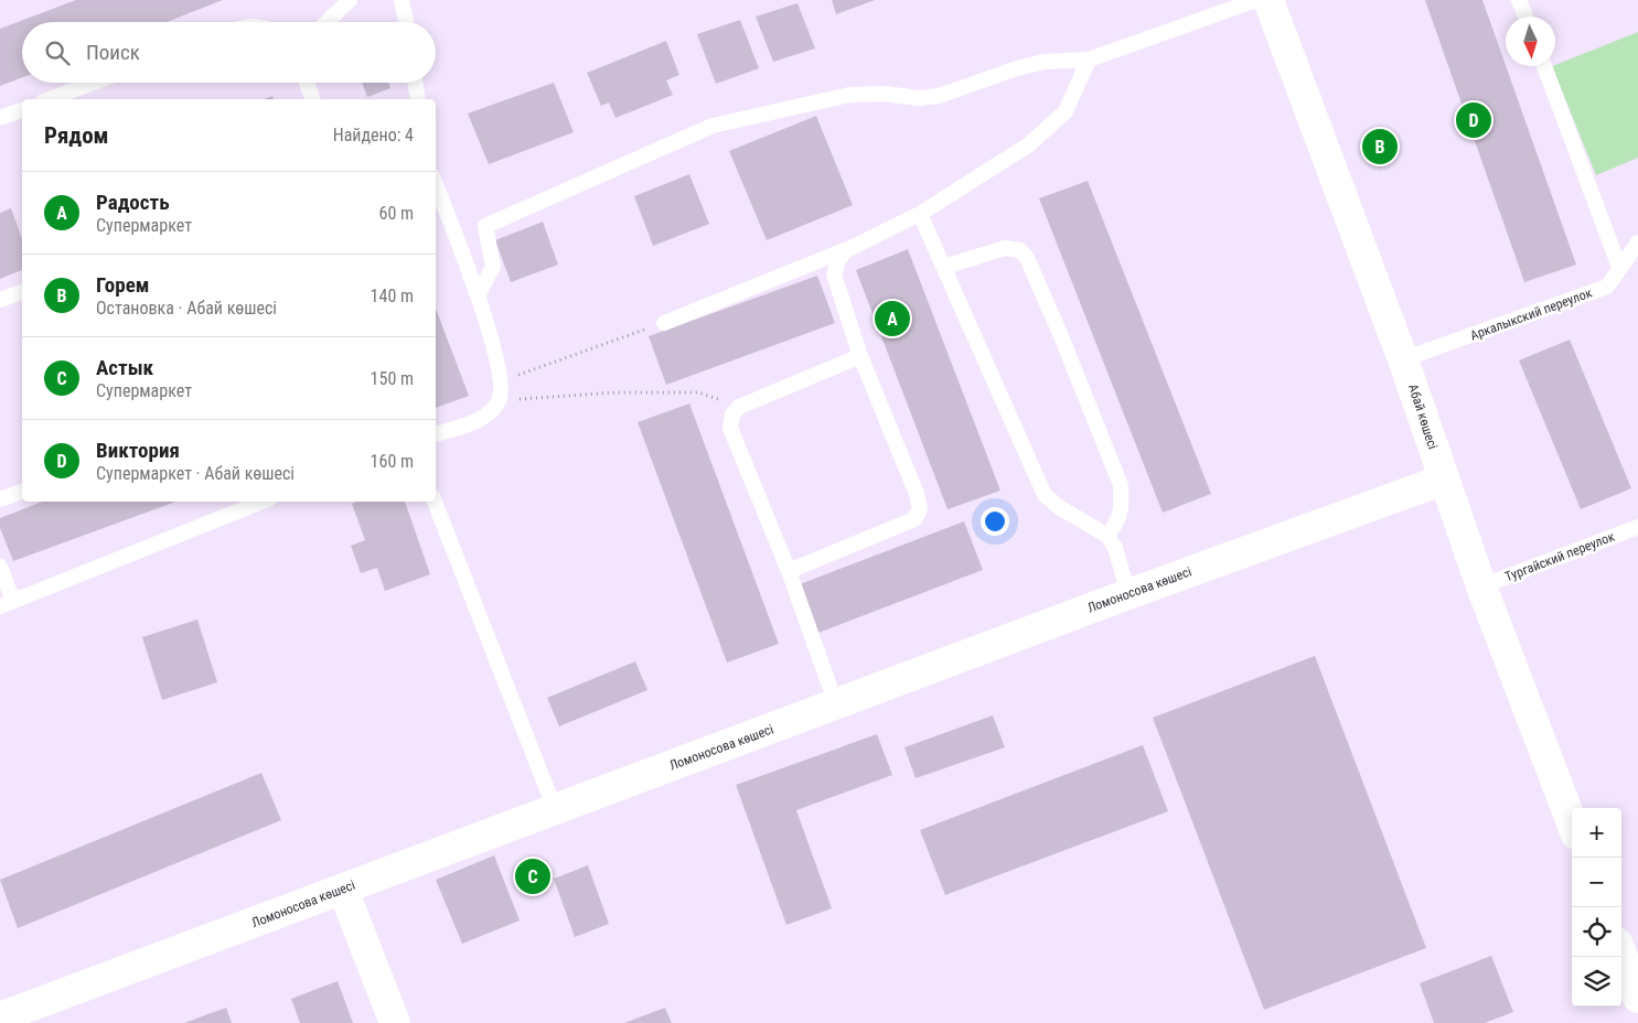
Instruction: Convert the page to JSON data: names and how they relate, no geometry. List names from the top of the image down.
{
  "streets": {
    "street": ["Абай көшесі", "Ломоносова көшесі"],
    "lane": ["Аркалыкский переулок", "Тургайский переулок"]
  },
  "crossings": [
    ["Аркалыкский переулок", "Абай көшесі"],
    ["Абай көшесі", "Тургайский переулок"],
    ["Абай көшесі", "Ломоносова көшесі"]
  ],
  "north": "bottom",
  "page": {
    "search": "Поиск",
    "heading": ["Рядом", "Найдено: 4"],
    "pins": [
      "D",
      "B",
      "A",
      "C"
    ],
    "list": [
      {
        "mark": "A",
        "name": "Радость",
        "note": "Супермаркет",
        "value": "60 m"
      },
      {
        "mark": "B",
        "name": "Горем",
        "note": "Остановка · Абай көшесі",
        "value": "140 m"
      },
      {
        "mark": "C",
        "name": "Астык",
        "note": "Супермаркет",
        "value": "150 m"
      },
      {
        "mark": "D",
        "name": "Виктория",
        "note": "Супермаркет · Абай көшесі",
        "value": "160 m"
      }
    ],
    "map_buttons": ["+", "−"]
  }
}
